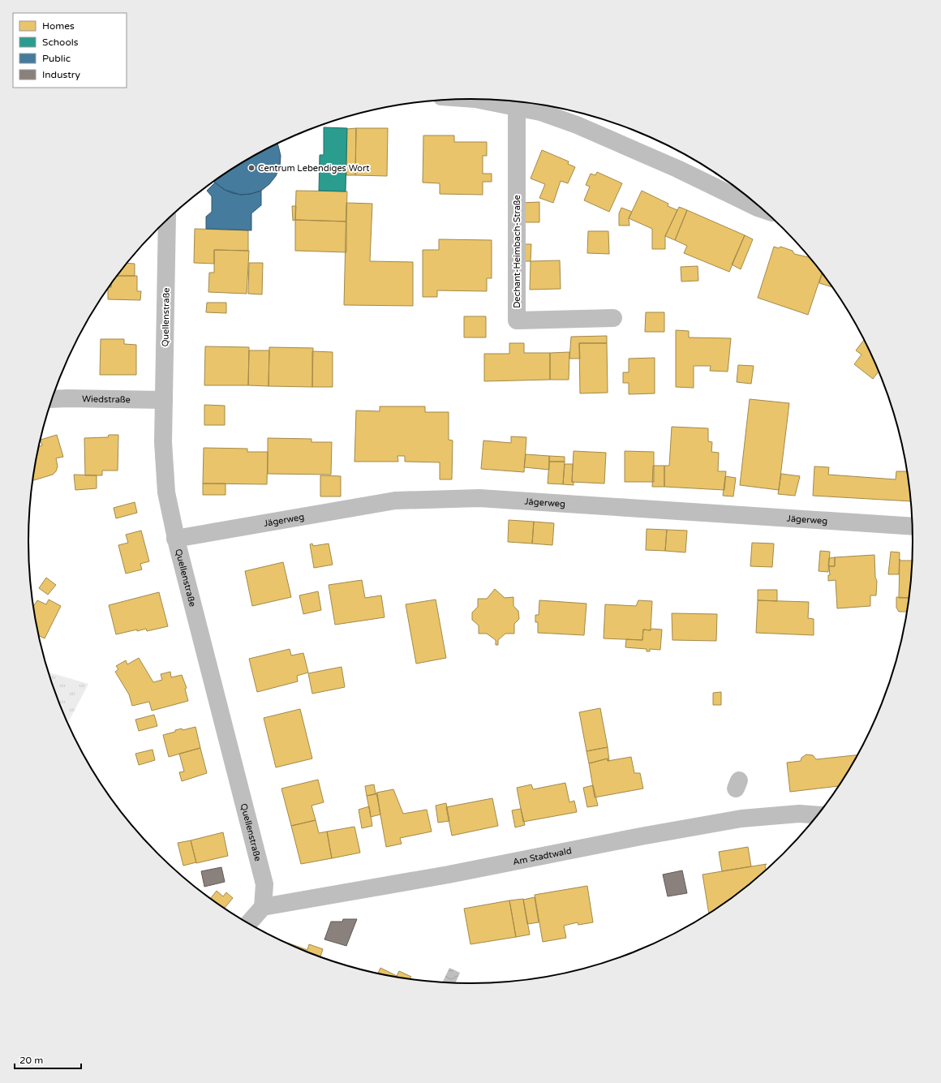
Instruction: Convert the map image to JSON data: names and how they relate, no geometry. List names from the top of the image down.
{
  "streets": {
    "street": [
      "Dechant-Heimbach-Straße",
      "Quellenstraße",
      "Wiedstraße",
      "Jägerweg",
      "Am Stadtwald"
    ]
  },
  "crossings": [
    ["Quellenstraße", "Wiedstraße"],
    ["Quellenstraße", "Jägerweg"],
    ["Quellenstraße", "Am Stadtwald"]
  ],
  "places": ["Centrum Lebendiges Wort"],
  "legend": [
    "Homes",
    "Schools",
    "Public",
    "Industry"
  ],
  "scale_bar": "20 m"
}
